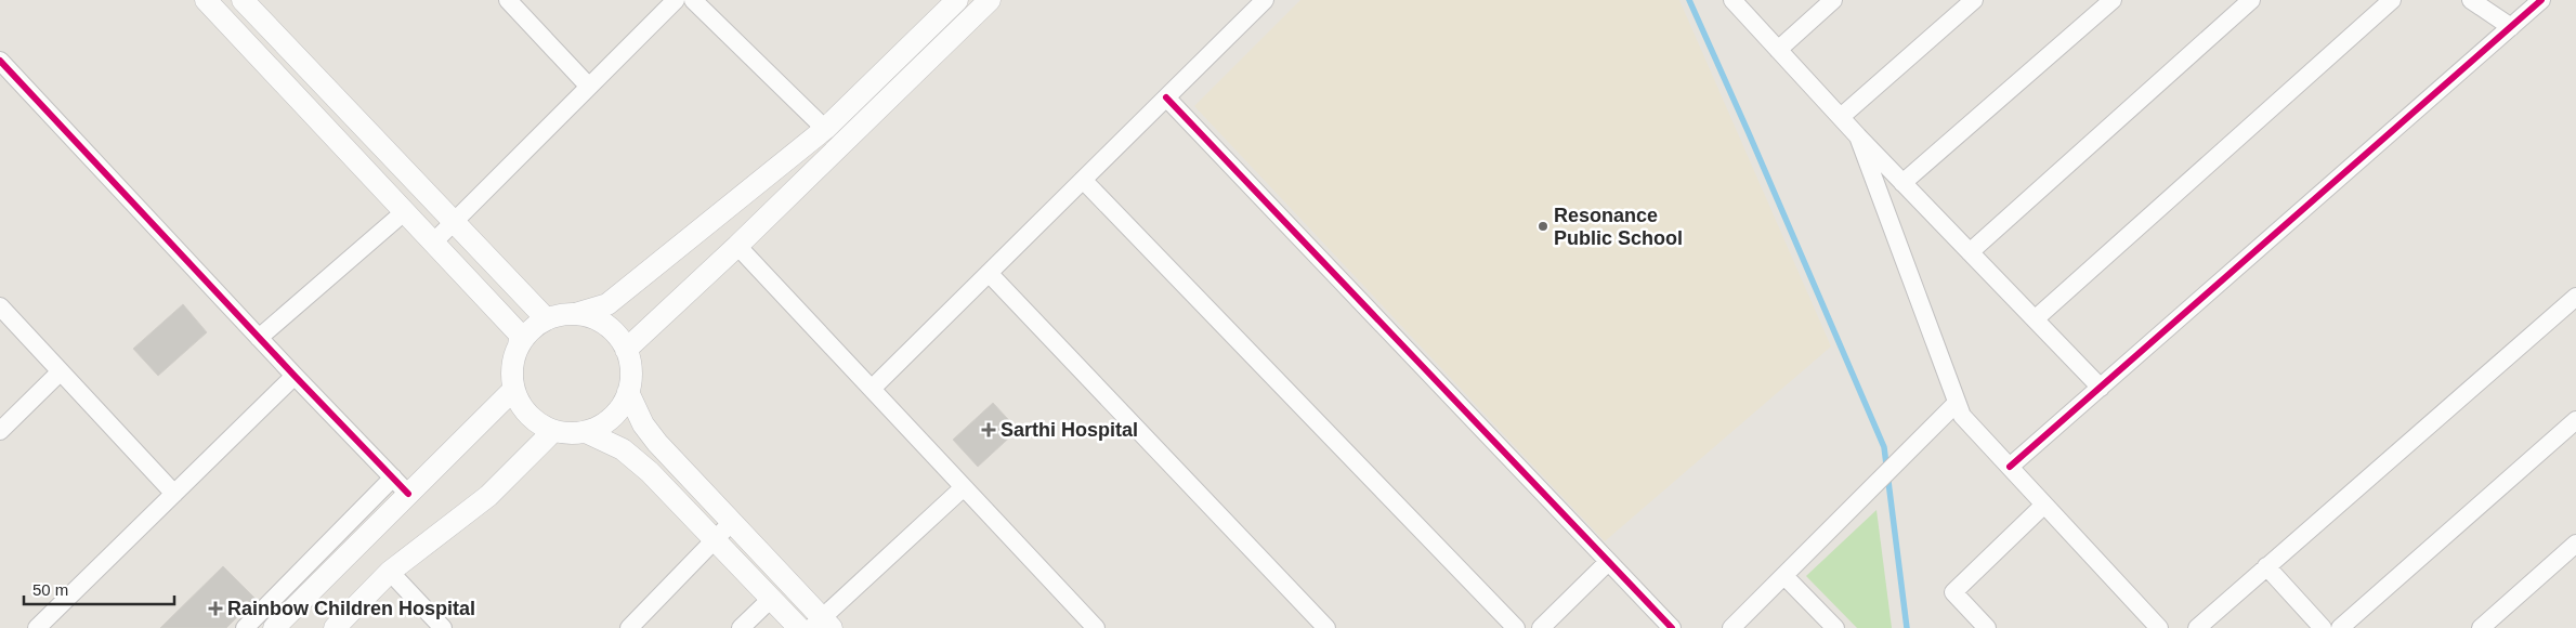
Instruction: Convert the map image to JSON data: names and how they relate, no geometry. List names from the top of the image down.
{
  "places": {
    "other": ["Resonance Public School"],
    "health": ["Sarthi Hospital", "Rainbow Children Hospital"]
  },
  "scale_bar": "50 m"
}
